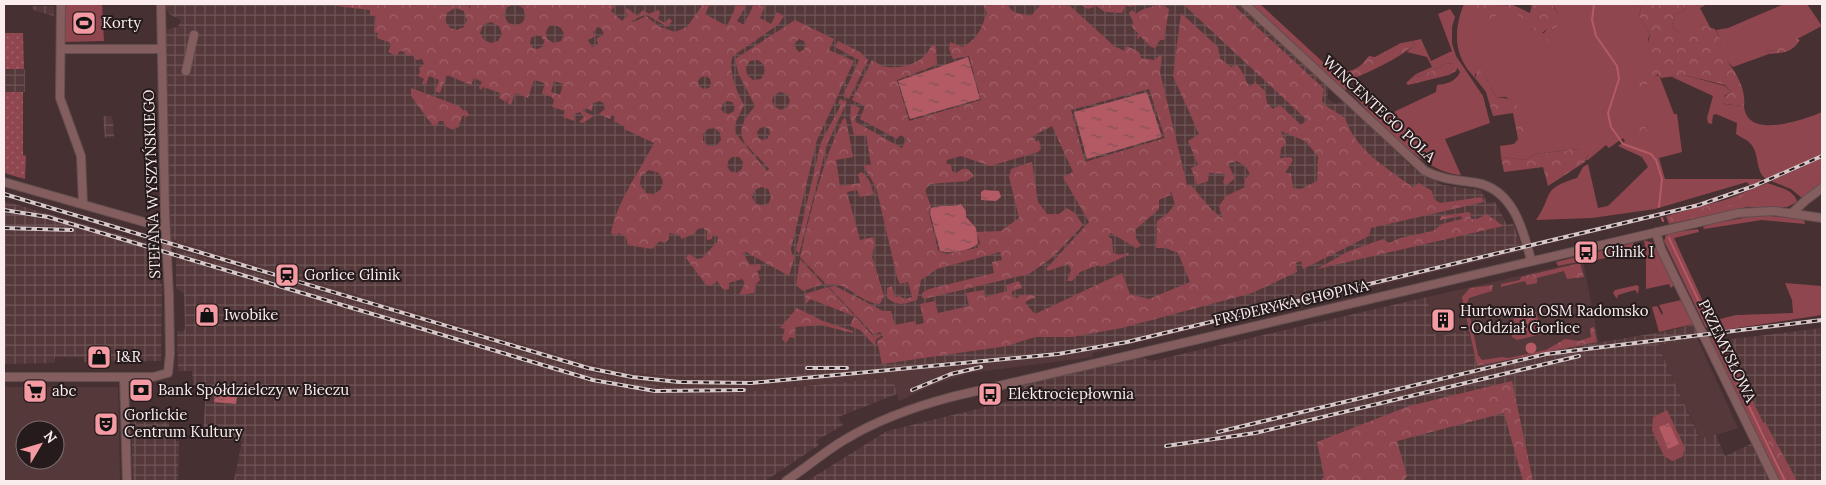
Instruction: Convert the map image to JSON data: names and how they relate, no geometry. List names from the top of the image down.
{
  "streets": {
    "street": [
      "WINCENTEGO POLA",
      "STEFANA WYSZYŃSKIEGO",
      "FRYDERYKA CHOPINA",
      "PRZEMYSŁOWA"
    ]
  },
  "crossings": [
    ["WINCENTEGO POLA", "FRYDERYKA CHOPINA"],
    ["FRYDERYKA CHOPINA", "PRZEMYSŁOWA"]
  ],
  "places": {
    "sports": ["Korty"],
    "bus stop": ["Glinik I", "Elektrociepłownia"],
    "station": ["Gorlice Glinik"],
    "shop": ["Iwobike", "I&R"],
    "building": ["Hurtownia OSM Radomsko - Oddział Gorlice"],
    "bank": ["Bank Spółdzielczy w Bieczu"],
    "supermarket": ["abc"],
    "theatre": ["Gorlickie Centrum Kultury"]
  },
  "north": "top right"
}
